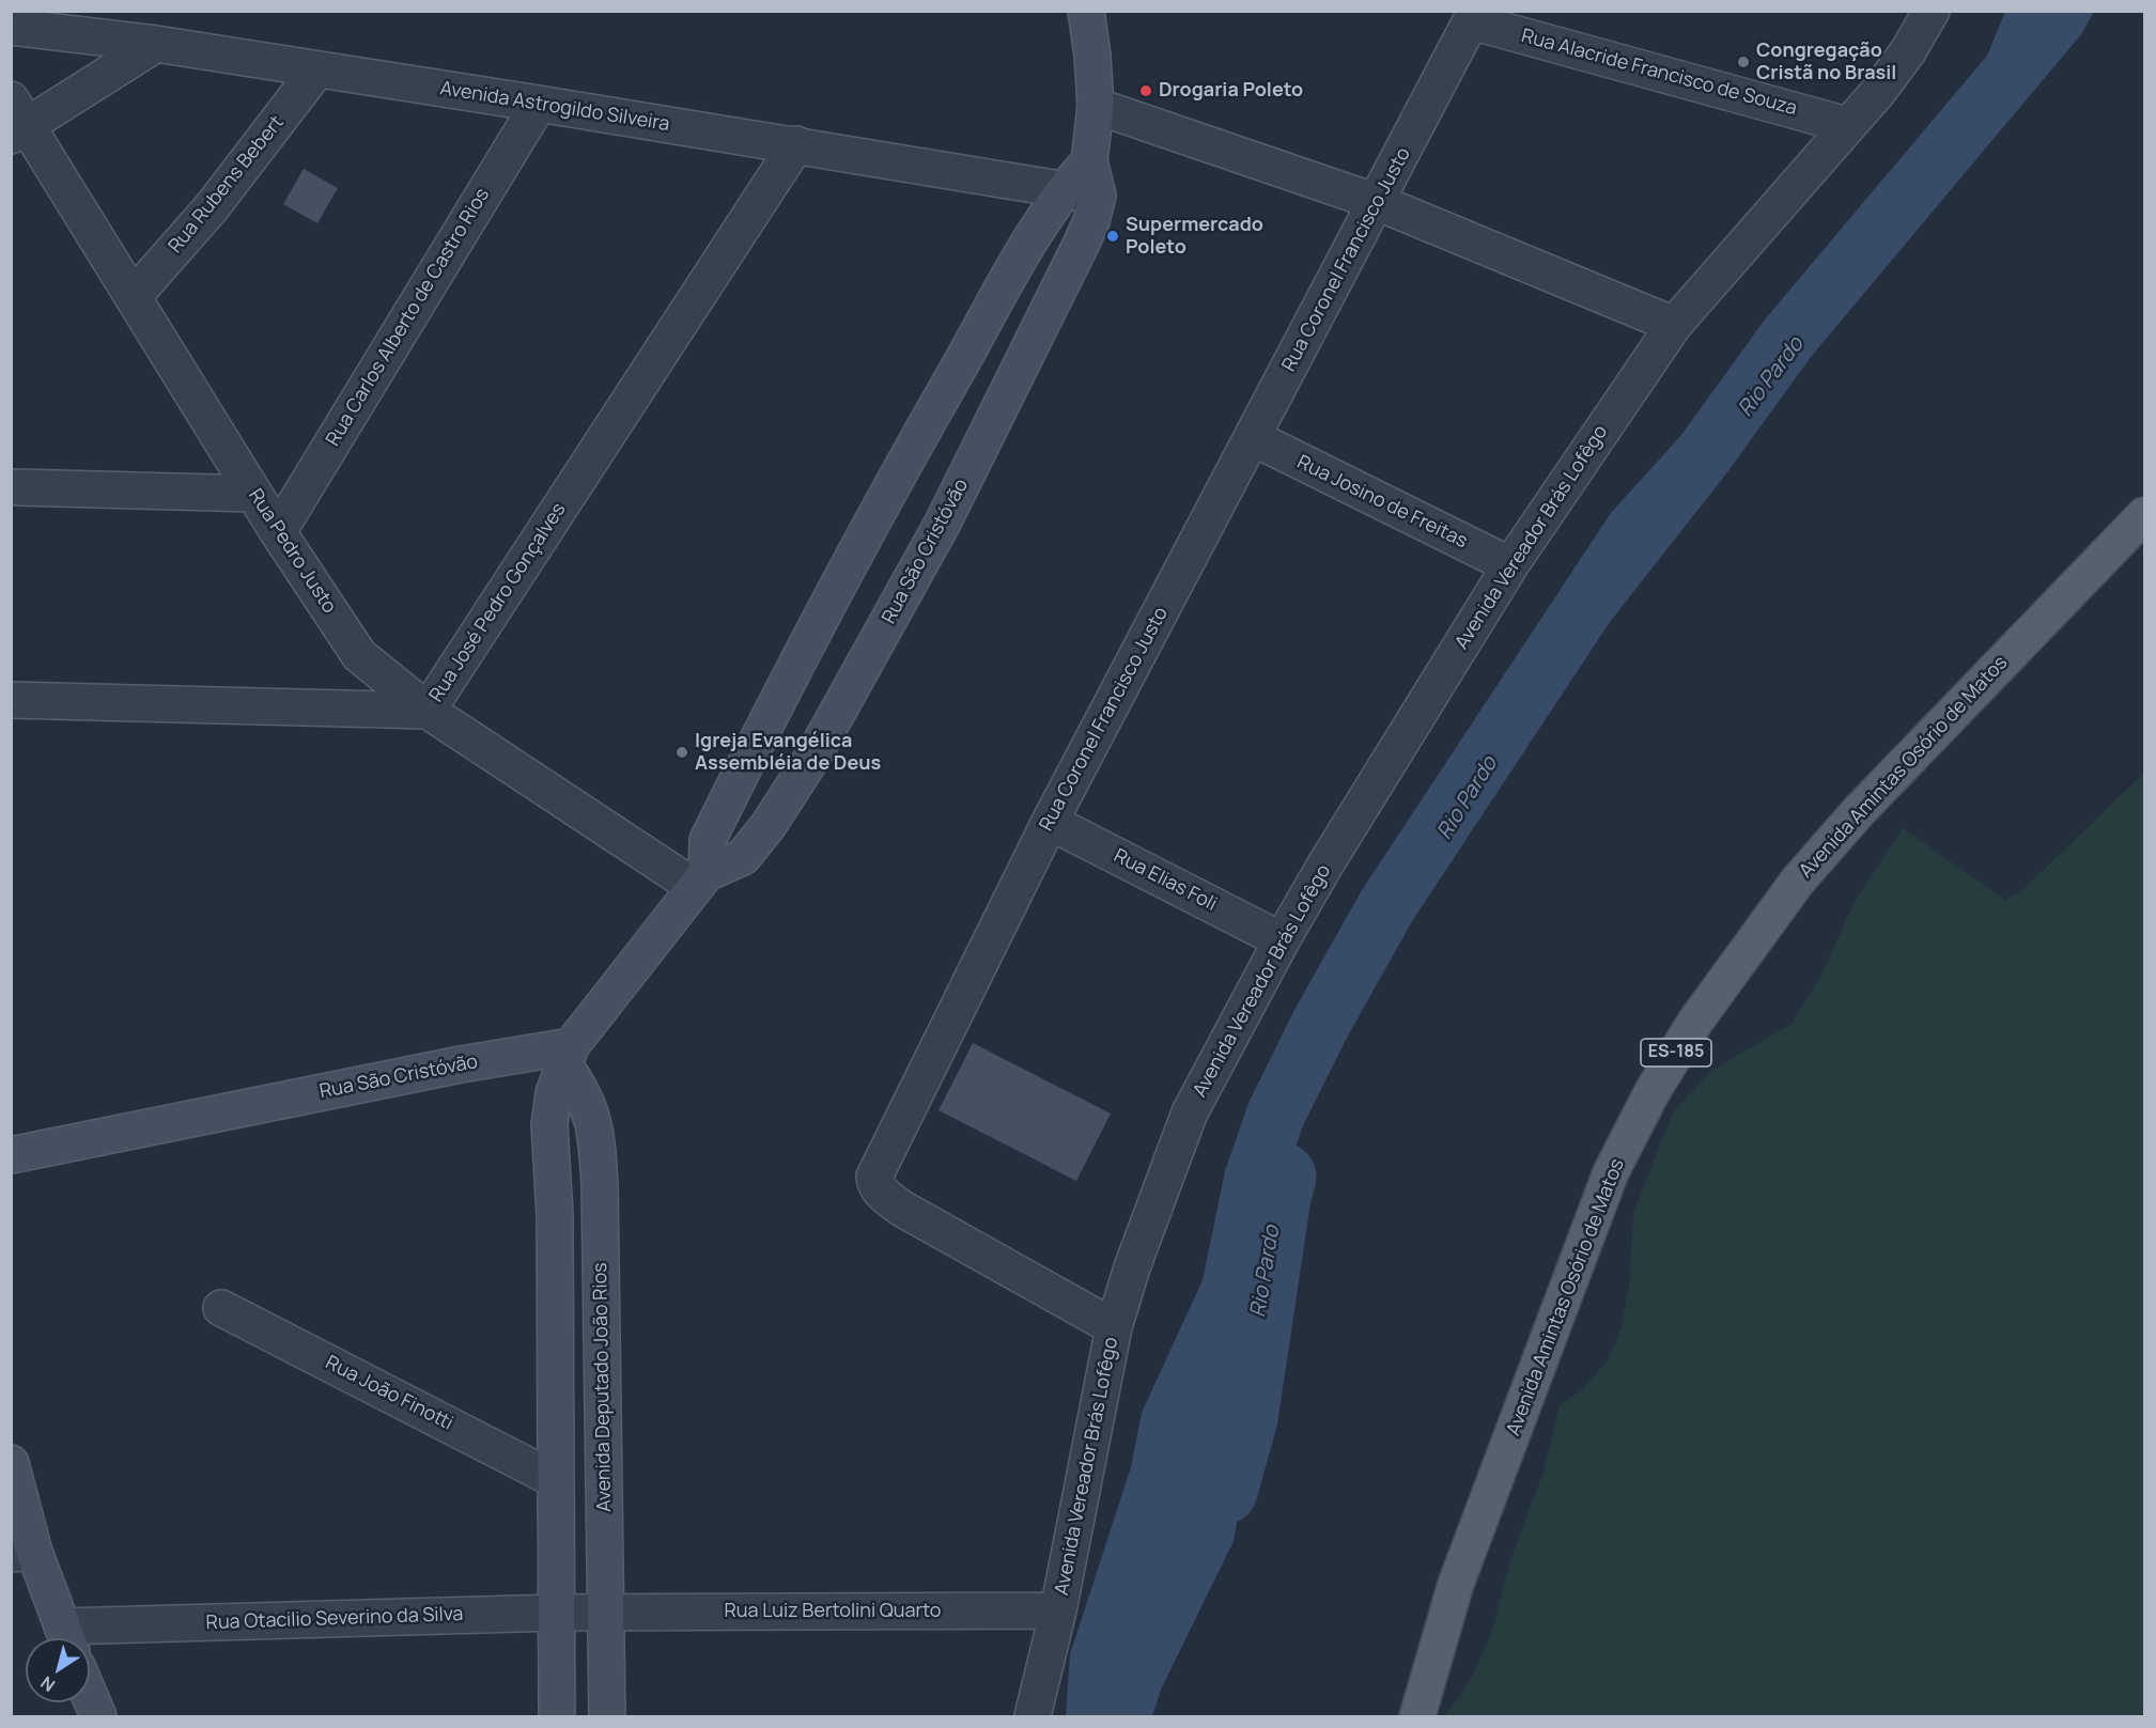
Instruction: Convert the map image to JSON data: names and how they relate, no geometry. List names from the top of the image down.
{
  "streets": {
    "main road": [
      "Rua São Cristóvão",
      "Avenida Amintas Osório de Matos",
      "ES-185",
      "Avenida Deputado João Rios"
    ],
    "street": [
      "Rua Alacride Francisco de Souza",
      "Avenida Astrogildo Silveira",
      "Rua Rubens Bebert",
      "Rua Coronel Francisco Justo",
      "Rua Carlos Alberto de Castro Rios",
      "Rua Josino de Freitas",
      "Avenida Vereador Brás Lofêgo",
      "Rua Pedro Justo",
      "Rua José Pedro Gonçalves",
      "Rua Elias Foli",
      "Rua João Finotti",
      "Rua Luiz Bertolini Quarto",
      "Rua Otacilio Severino da Silva"
    ]
  },
  "crossings": [
    ["Rua Alacride Francisco de Souza", "Rua Coronel Francisco Justo"],
    ["Rua Alacride Francisco de Souza", "Avenida Vereador Brás Lofêgo"],
    ["Avenida Astrogildo Silveira", "Rua Rubens Bebert"],
    ["Avenida Astrogildo Silveira", "Rua Carlos Alberto de Castro Rios"],
    ["Avenida Astrogildo Silveira", "Rua São Cristóvão"],
    ["Avenida Astrogildo Silveira", "Rua José Pedro Gonçalves"],
    ["Rua Rubens Bebert", "Rua Pedro Justo"],
    ["Rua Coronel Francisco Justo", "Rua Josino de Freitas"],
    ["Rua Coronel Francisco Justo", "Avenida Vereador Brás Lofêgo"],
    ["Rua Coronel Francisco Justo", "Rua Elias Foli"],
    ["Rua Carlos Alberto de Castro Rios", "Rua Pedro Justo"],
    ["Rua Josino de Freitas", "Avenida Vereador Brás Lofêgo"],
    ["Avenida Vereador Brás Lofêgo", "Rua Elias Foli"],
    ["Avenida Vereador Brás Lofêgo", "Rua Luiz Bertolini Quarto"],
    ["Rua Pedro Justo", "Rua São Cristóvão"],
    ["Rua Pedro Justo", "Rua José Pedro Gonçalves"],
    ["Rua São Cristóvão", "Avenida Deputado João Rios"],
    ["Avenida Deputado João Rios", "Rua Luiz Bertolini Quarto"],
    ["Avenida Deputado João Rios", "Rua Otacilio Severino da Silva"],
    ["Rua Luiz Bertolini Quarto", "Rua Otacilio Severino da Silva"]
  ],
  "water": ["Rio Pardo"],
  "places": [
    "Congregação Cristã no Brasil",
    "Drogaria Poleto",
    "Supermercado Poleto",
    "Igreja Evangélica Assembléia de Deus"
  ],
  "north": "bottom left"
}
